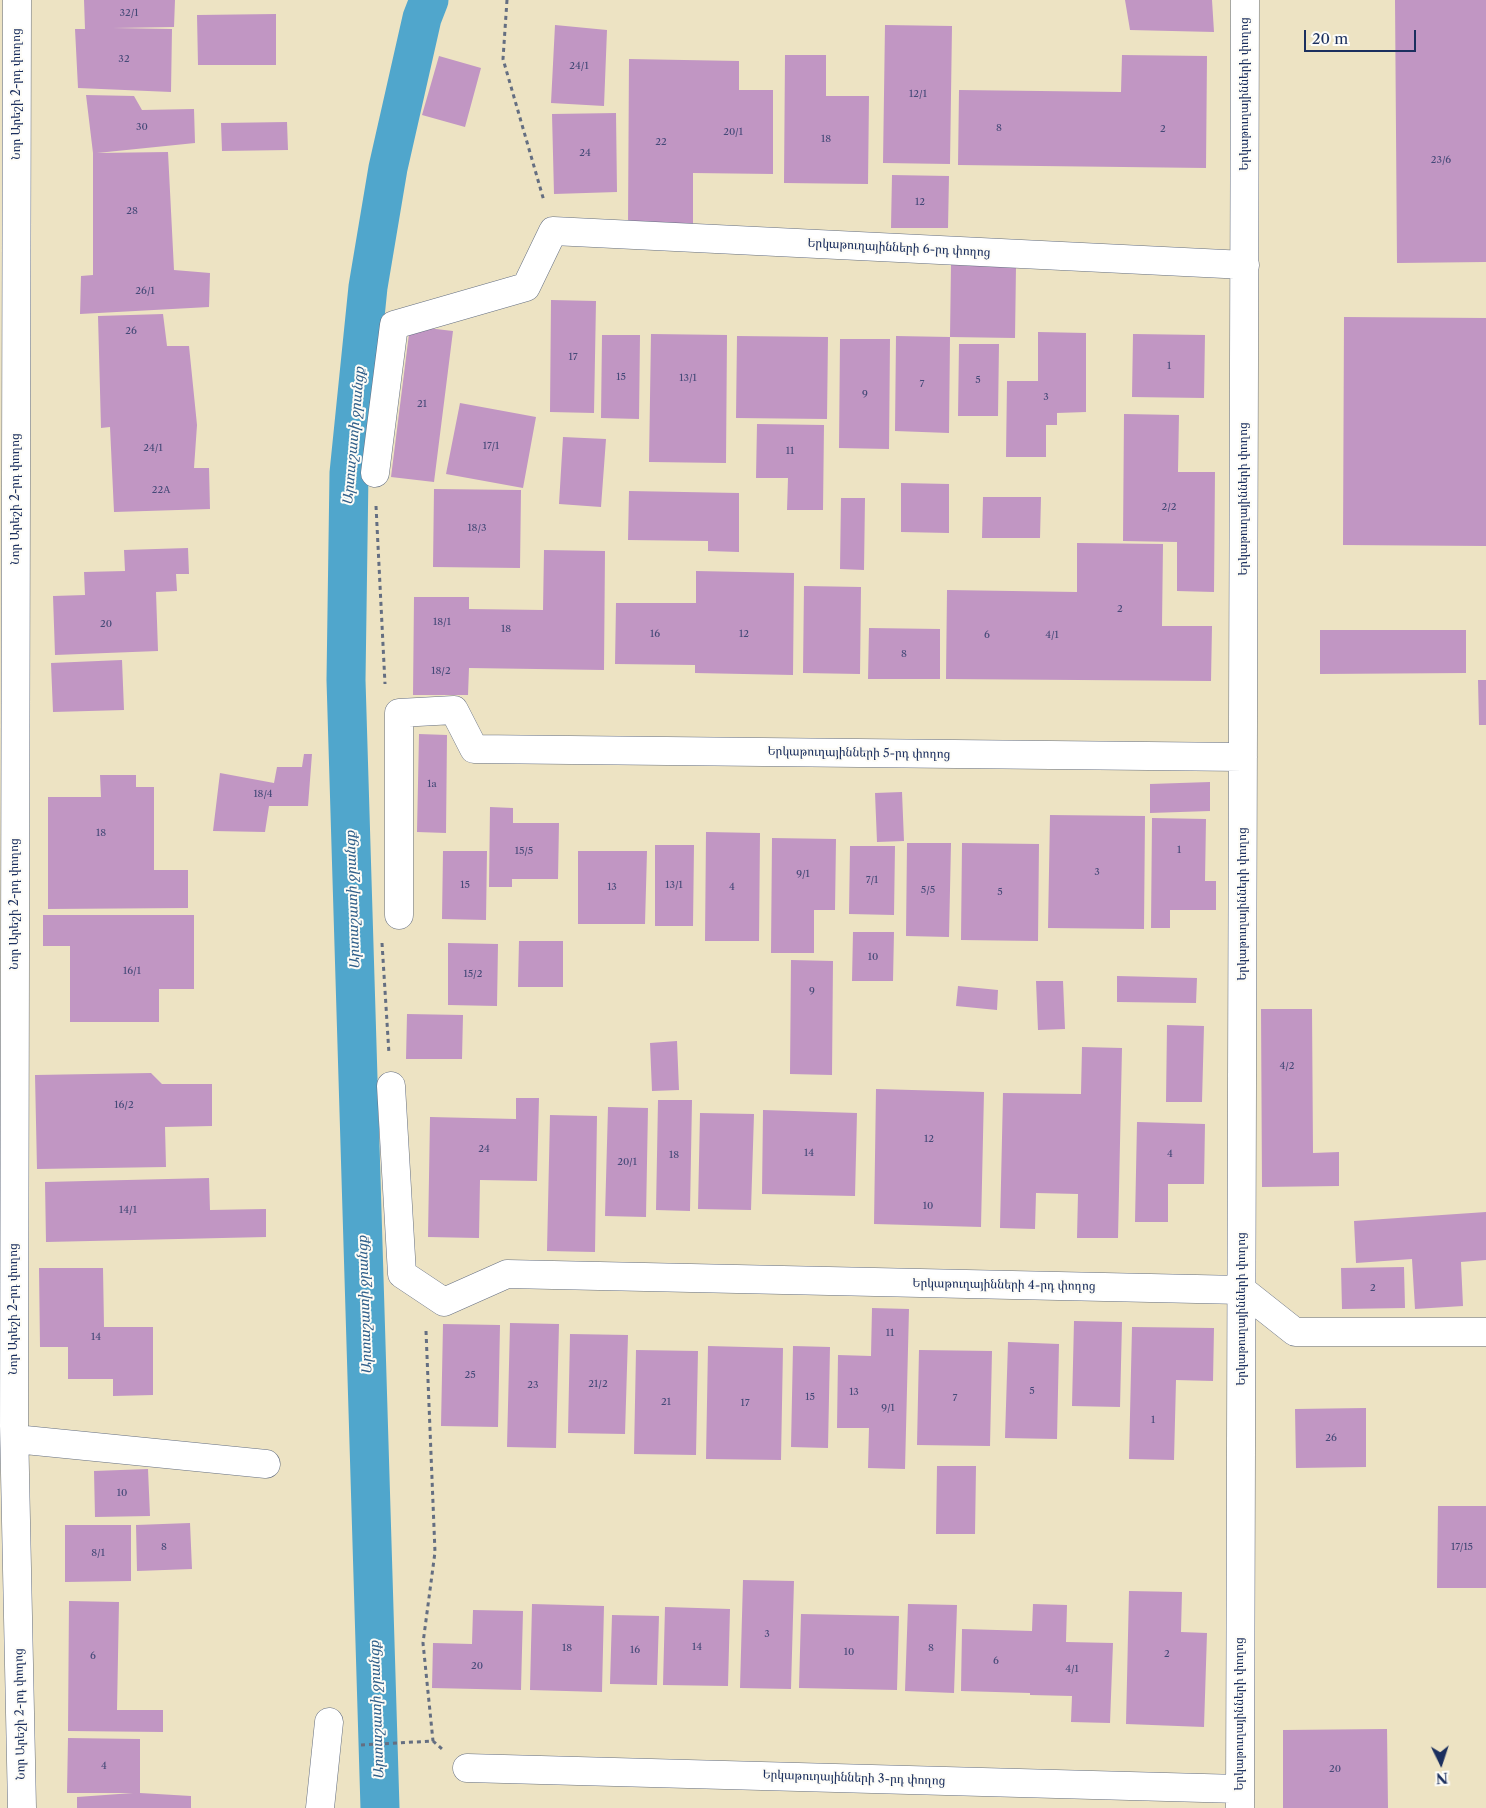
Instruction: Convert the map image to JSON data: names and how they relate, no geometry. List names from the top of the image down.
{
  "streets": {
    "street": [
      "Նոր Արեշի 2-րդ փողոց",
      "Երկաթուղայինների փողոց",
      "Երկաթուղայինների 6-րդ փողոց",
      "Երկաթուղայինների 5-րդ փողոց",
      "Երկաթուղայինների 4-րդ փողոց",
      "Երկաթուղայինների 3-րդ փողոց"
    ]
  },
  "crossings": [
    ["Երկաթուղայինների փողոց", "Երկաթուղայինների 6-րդ փողոց"],
    ["Երկաթուղայինների փողոց", "Երկաթուղայինների 5-րդ փողոց"],
    ["Երկաթուղայինների փողոց", "Երկաթուղայինների 4-րդ փողոց"],
    ["Երկաթուղայինների փողոց", "Երկաթուղայինների 3-րդ փողոց"]
  ],
  "water": ["Արտաշատի ջրանցք"],
  "house_numbers": [
    "32/1",
    "32",
    "24/1",
    "12/1",
    "30",
    "8",
    "2",
    "20/1",
    "18",
    "22",
    "24",
    "23/6",
    "12",
    "28",
    "26/1",
    "26",
    "17",
    "1",
    "15",
    "13/1",
    "5",
    "7",
    "9",
    "3",
    "21",
    "17/1",
    "24/1",
    "11",
    "22А",
    "2/2",
    "18/3",
    "2",
    "18/1",
    "20",
    "18",
    "16",
    "12",
    "6",
    "4/1",
    "8",
    "18/2",
    "1a",
    "18/4",
    "18",
    "1",
    "15/5",
    "3",
    "9/1",
    "7/1",
    "15",
    "13/1",
    "13",
    "4",
    "5/5",
    "5",
    "10",
    "16/1",
    "15/2",
    "9",
    "4/2",
    "16/2",
    "12",
    "24",
    "14",
    "4",
    "18",
    "20/1",
    "10",
    "14/1",
    "2",
    "11",
    "14",
    "25",
    "21/2",
    "23",
    "5",
    "13",
    "15",
    "7",
    "21",
    "17",
    "9/1",
    "1",
    "26",
    "10",
    "8",
    "17/15",
    "8/1",
    "3",
    "14",
    "18",
    "8",
    "16",
    "10",
    "2",
    "6",
    "6",
    "20",
    "4/1",
    "4",
    "20"
  ],
  "scale_bar": "20 m",
  "north": "bottom"
}
